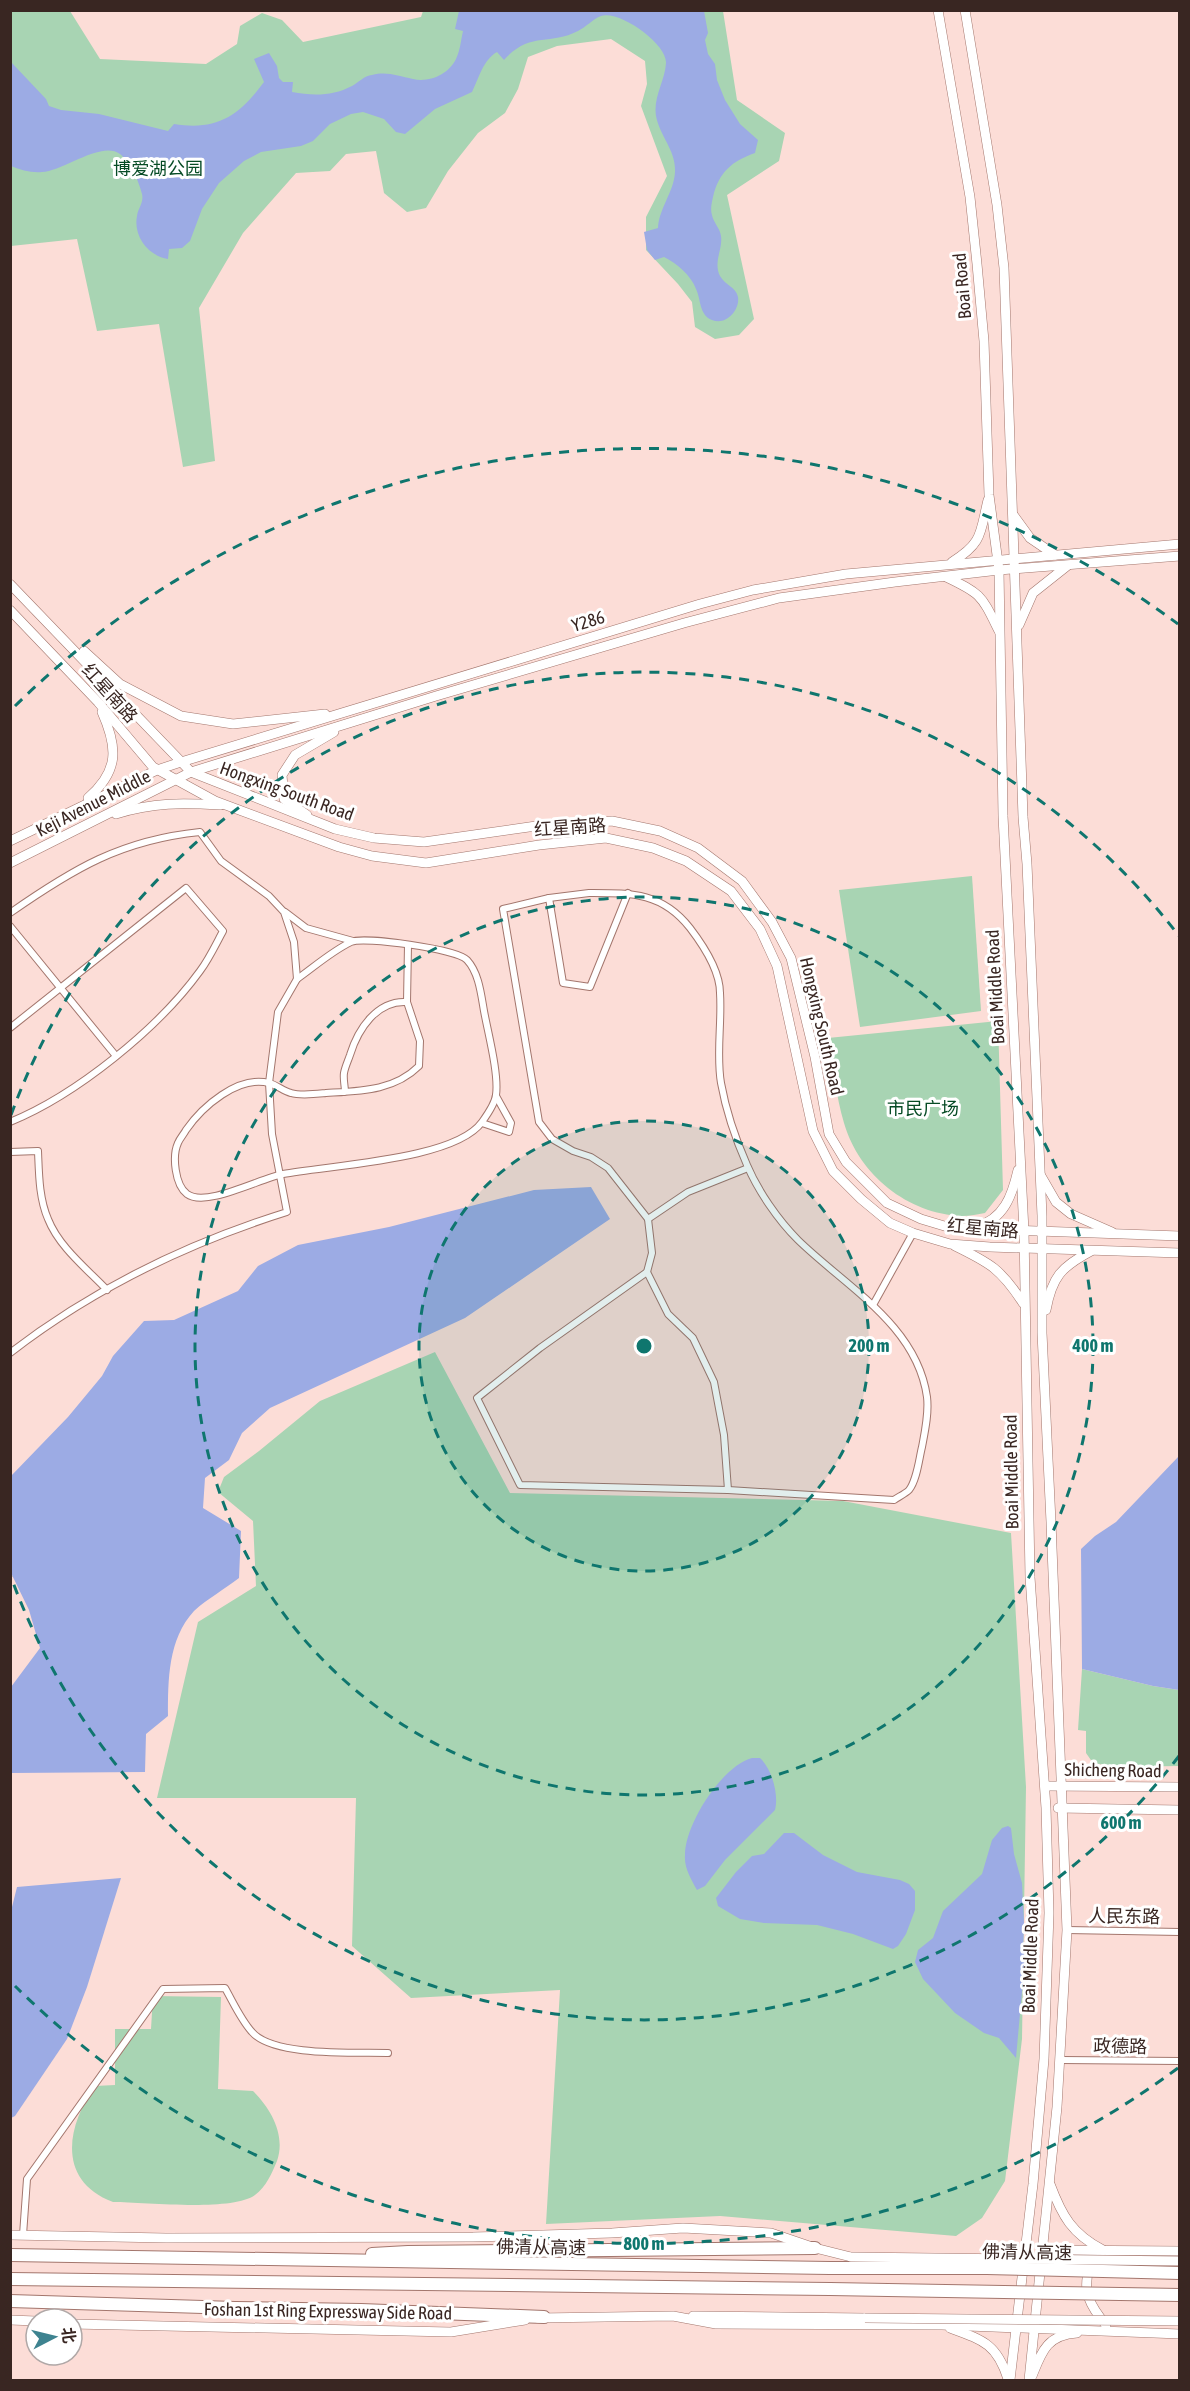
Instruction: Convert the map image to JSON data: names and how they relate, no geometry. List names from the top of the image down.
{
  "streets": {
    "highway": ["佛清从高速"],
    "main road": [
      "Boai Road",
      "Y286",
      "红星南路",
      "Hongxing South Road",
      "Keji Avenue Middle",
      "Boai Middle Road",
      "Shicheng Road",
      "Foshan 1st Ring Expressway Side Road"
    ],
    "street": ["人民东路", "政德路"]
  },
  "crossings": [
    ["Boai Road", "Y286"],
    ["Boai Road", "Boai Middle Road"],
    ["Y286", "Hongxing South Road"],
    ["Y286", "Keji Avenue Middle"],
    ["Y286", "Boai Middle Road"],
    ["红星南路", "Keji Avenue Middle"],
    ["红星南路", "Boai Middle Road"],
    ["Hongxing South Road", "Keji Avenue Middle"],
    ["Hongxing South Road", "Boai Middle Road"],
    ["Boai Middle Road", "Shicheng Road"],
    ["Boai Middle Road", "人民东路"],
    ["Boai Middle Road", "政德路"],
    ["Boai Middle Road", "Foshan 1st Ring Expressway Side Road"]
  ],
  "parks": ["博爱湖公园", "市民广场"],
  "north": "right",
  "rings": [
    "200 m",
    "400 m",
    "600 m",
    "800 m"
  ]
}
